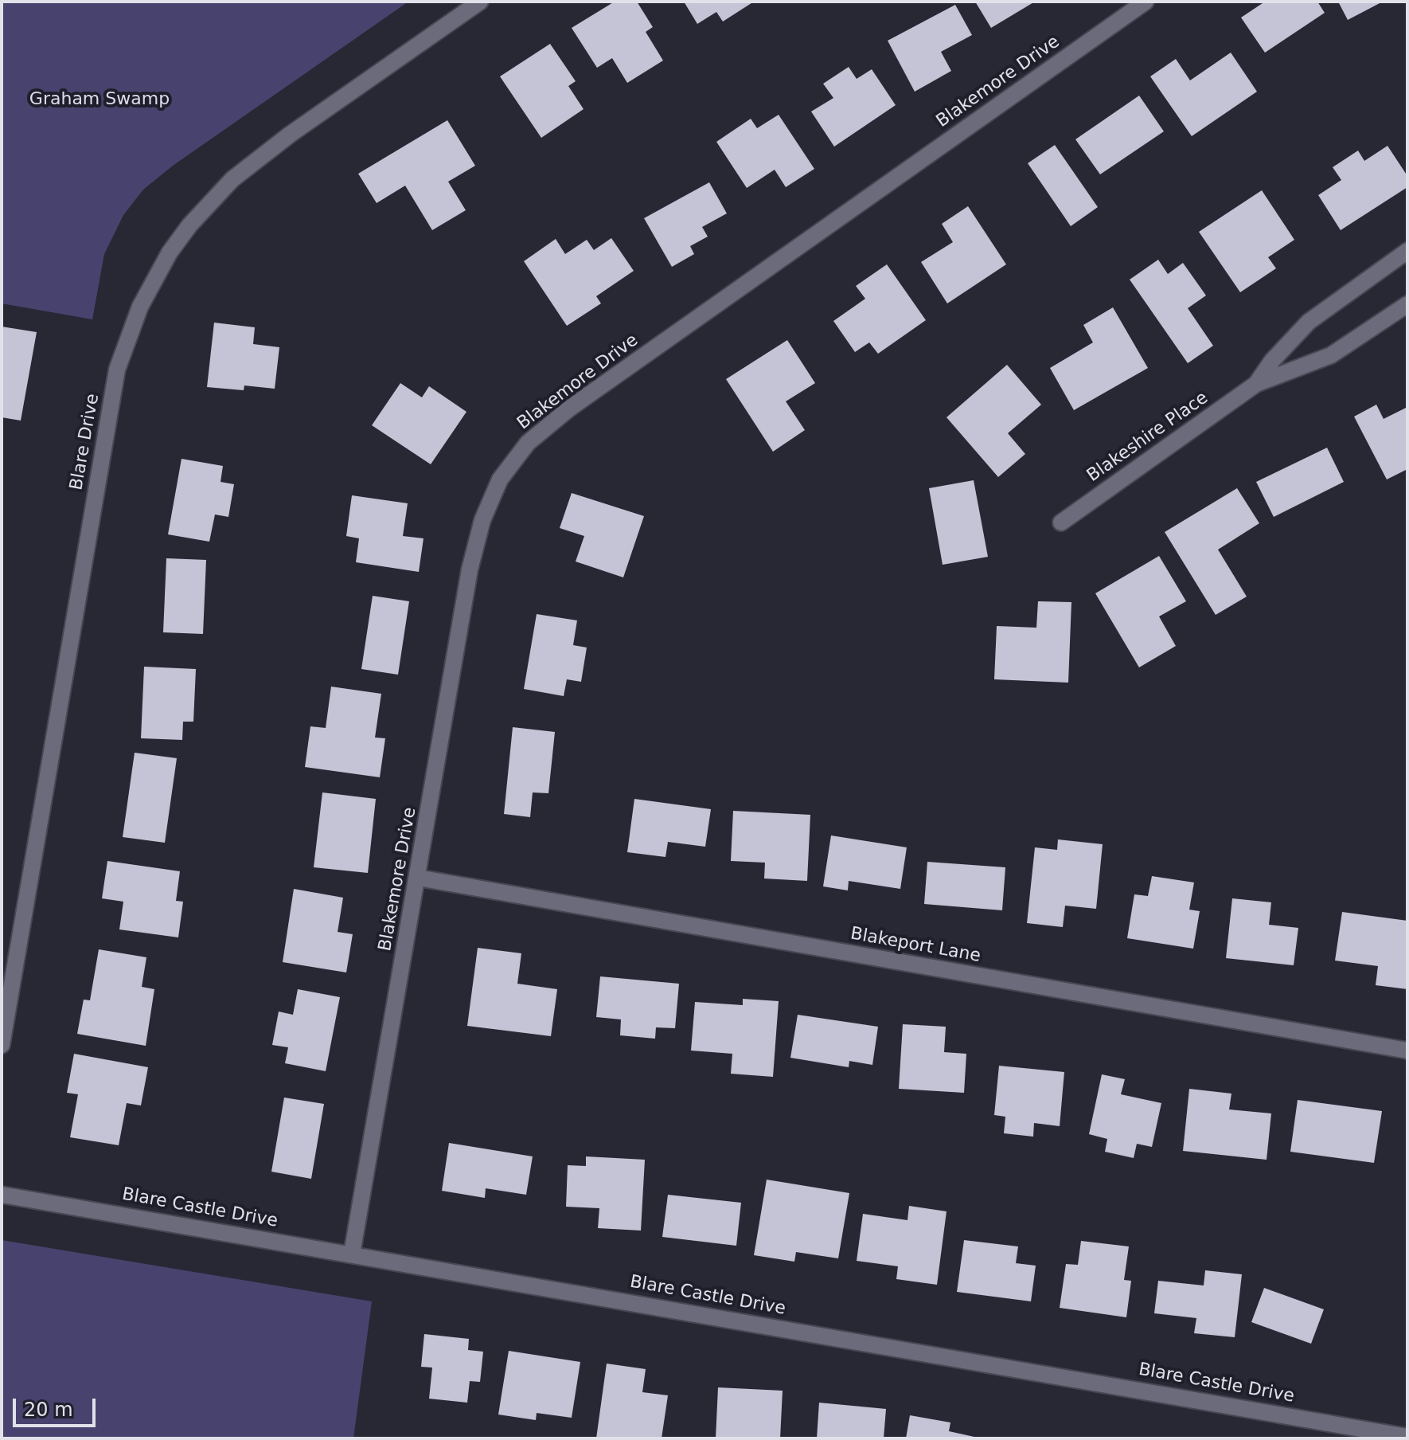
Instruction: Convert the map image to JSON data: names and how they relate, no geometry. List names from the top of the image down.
{
  "streets": {
    "street": [
      "Blakemore Drive",
      "Blakeshire Place",
      "Blare Drive",
      "Blakeport Lane",
      "Blare Castle Drive"
    ]
  },
  "crossings": [
    ["Blakemore Drive", "Blakeport Lane"],
    ["Blakemore Drive", "Blare Castle Drive"]
  ],
  "parks": ["Graham Swamp"],
  "scale_bar": "20 m"
}
